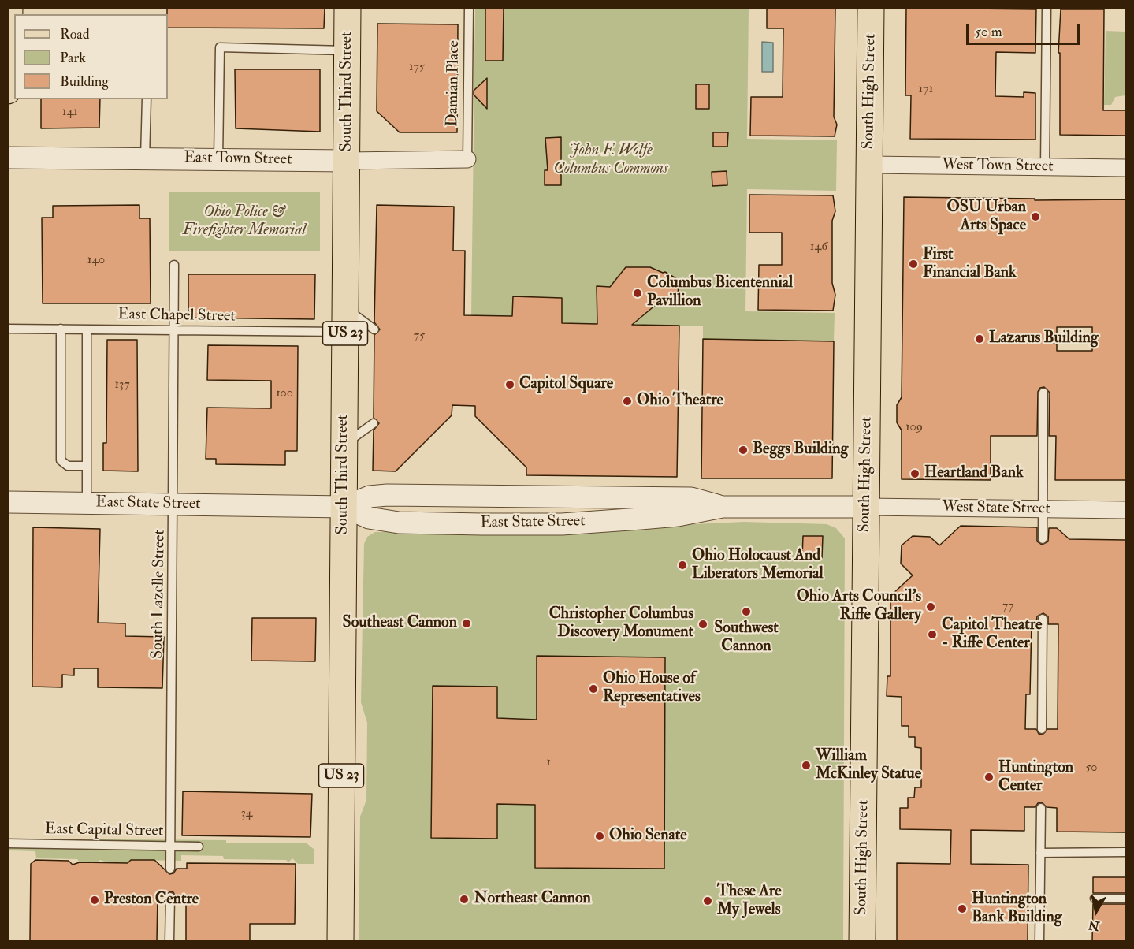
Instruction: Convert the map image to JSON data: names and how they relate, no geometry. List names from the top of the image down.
{
  "streets": {
    "main road": ["South Third Street", "South High Street", "US 23"],
    "street": [
      "East Town Street",
      "West Town Street",
      "East State Street",
      "West State Street"
    ],
    "lane": [
      "Damian Place",
      "East Chapel Street",
      "South Lazelle Street",
      "East Capital Street"
    ]
  },
  "crossings": [
    ["Damian Place", "East Town Street"],
    ["South Third Street", "East Town Street"],
    ["South Third Street", "East Chapel Street"],
    ["South Third Street", "East State Street"],
    ["South High Street", "West Town Street"],
    ["South High Street", "East State Street"],
    ["South High Street", "West State Street"],
    ["East Chapel Street", "South Lazelle Street"],
    ["East State Street", "West State Street"],
    ["East State Street", "South Lazelle Street"],
    ["South Lazelle Street", "East Capital Street"]
  ],
  "parks": ["John F. Wolfe Columbus Commons", "Ohio Police & Firefighter Memorial"],
  "places": [
    "OSU Urban Arts Space",
    "First Financial Bank",
    "Columbus Bicentennial Pavillion",
    "Lazarus Building",
    "Capitol Square",
    "Ohio Theatre",
    "Beggs Building",
    "Heartland Bank",
    "Ohio Holocaust And Liberators Memorial",
    "Ohio Arts Council's Riffe Gallery",
    "Southwest Cannon",
    "Southeast Cannon",
    "Christopher Columbus Discovery Monument",
    "Capitol Theatre - Riffe Center",
    "Ohio House of Representatives",
    "William McKinley Statue",
    "Huntington Center",
    "Ohio Senate",
    "Northeast Cannon",
    "Preston Centre",
    "These Are My Jewels",
    "Huntington Bank Building"
  ],
  "house_numbers": [
    "175",
    "171",
    "141",
    "146",
    "140",
    "75",
    "137",
    "100",
    "109",
    "77",
    "1",
    "50",
    "34"
  ],
  "legend": ["Road", "Park", "Building"],
  "scale_bar": "50 m",
  "north": "bottom"
}
